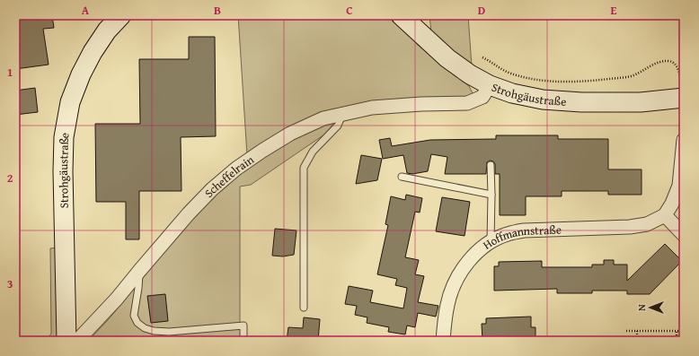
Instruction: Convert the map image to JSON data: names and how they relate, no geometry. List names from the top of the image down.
{
  "streets": {
    "main road": ["Strohgäustraße"],
    "street": ["Scheffelrain", "Hoffmannstraße"]
  },
  "crossings": [
    ["Strohgäustraße", "Scheffelrain"]
  ],
  "north": "left",
  "grid": {
    "columns": [
      "A",
      "B",
      "C",
      "D",
      "E"
    ],
    "rows": ["1", "2", "3"]
  }
}
